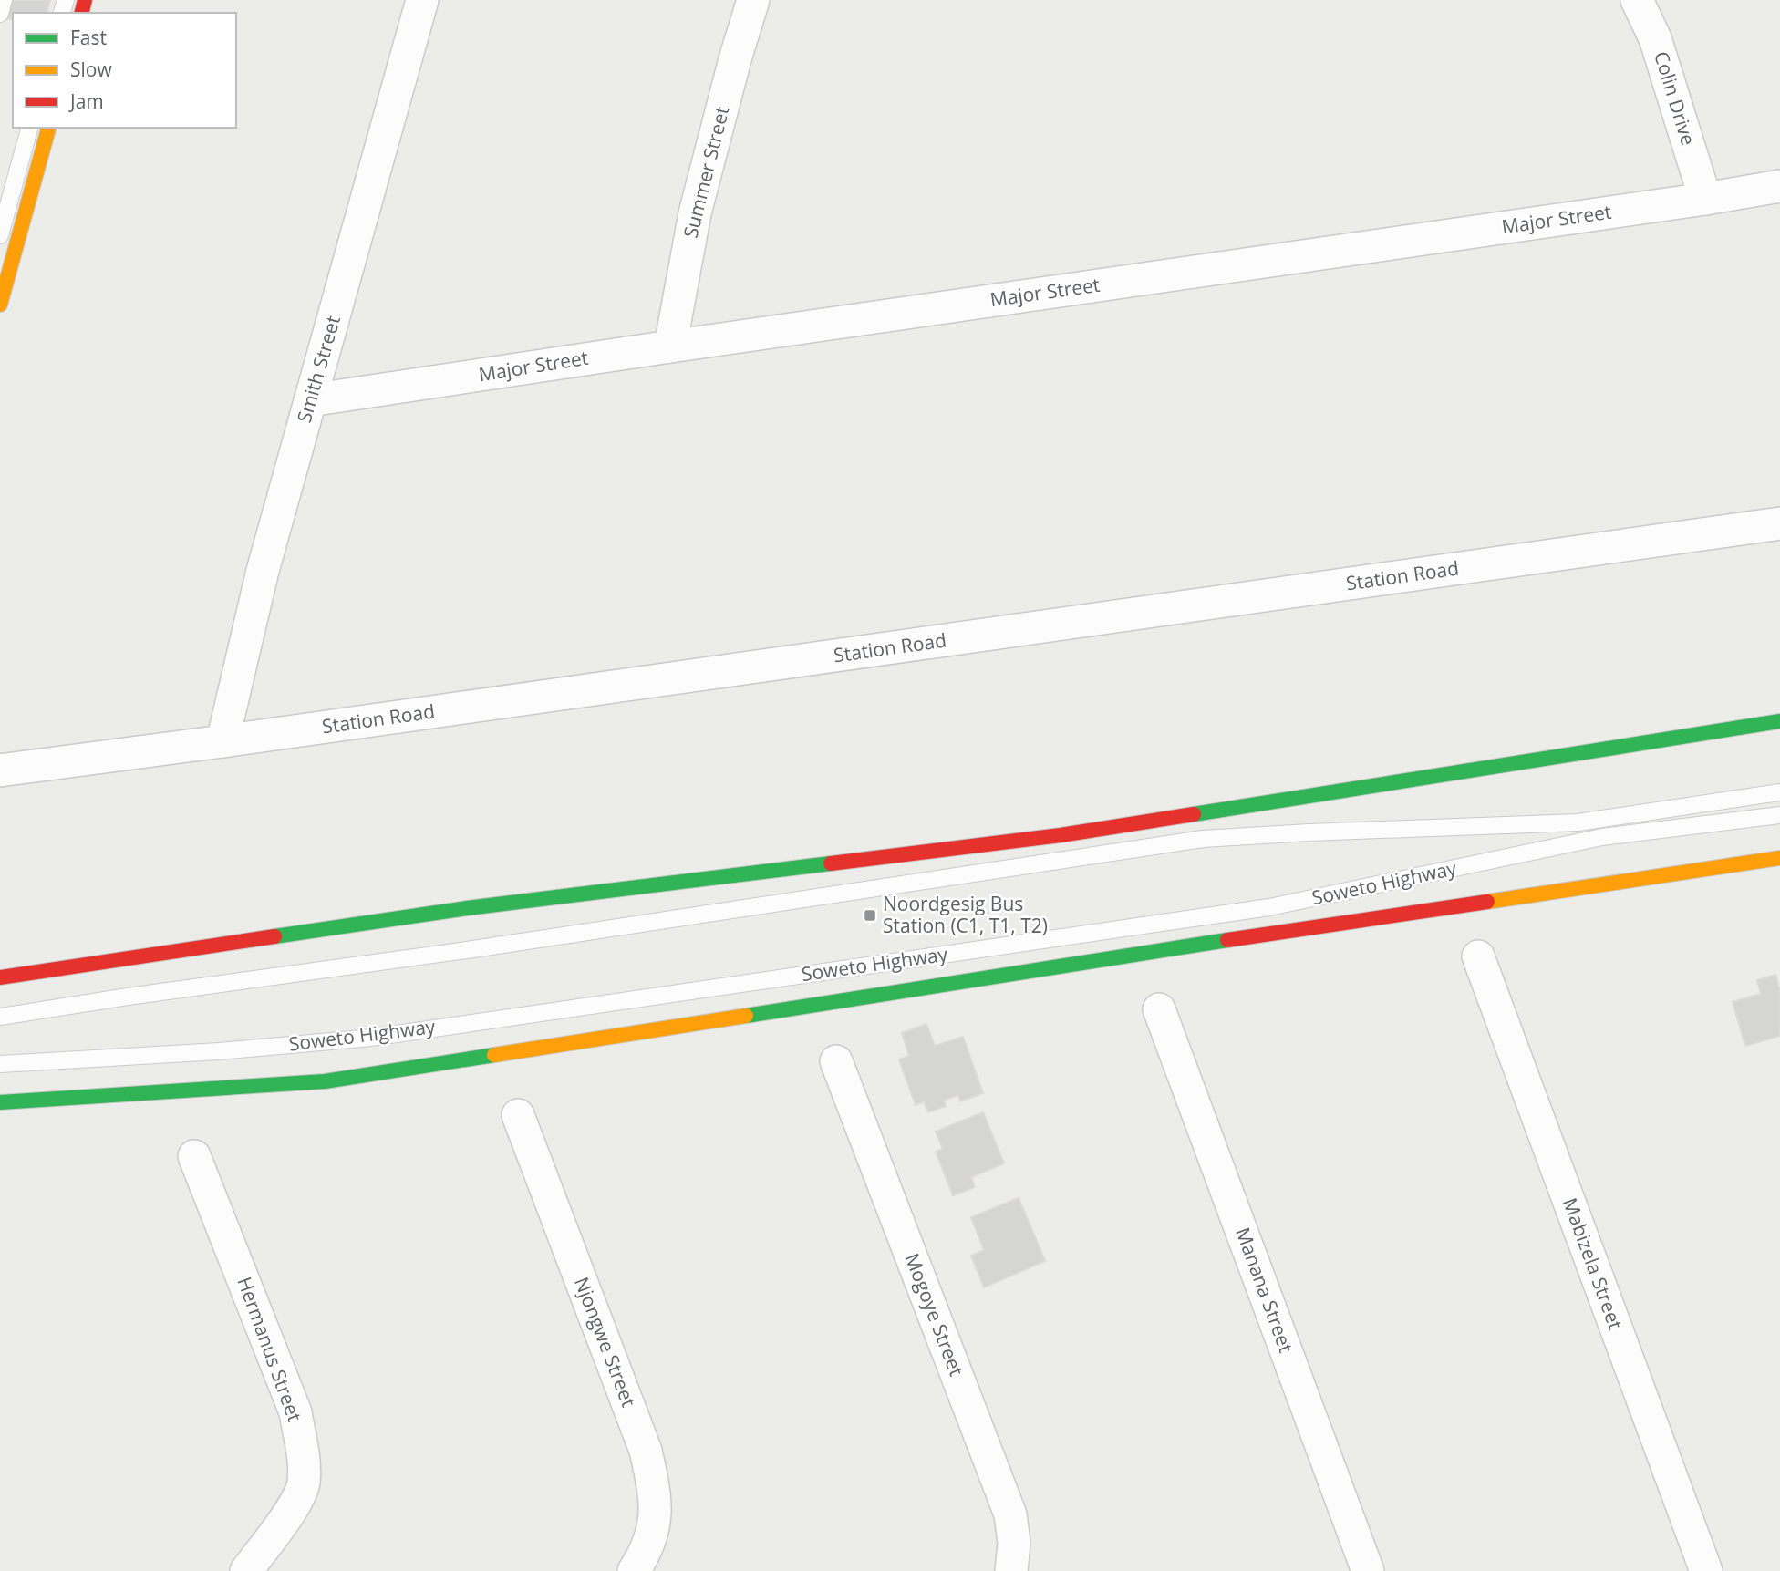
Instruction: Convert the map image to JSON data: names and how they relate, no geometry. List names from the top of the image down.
{
  "streets": {
    "main road": ["Soweto Highway"],
    "street": [
      "Colin Drive",
      "Summer Street",
      "Major Street",
      "Smith Street",
      "Station Road",
      "Mabizela Street",
      "Manana Street",
      "Mogoye Street",
      "Njongwe Street",
      "Hermanus Street"
    ]
  },
  "crossings": [
    ["Colin Drive", "Major Street"],
    ["Summer Street", "Major Street"],
    ["Major Street", "Smith Street"],
    ["Smith Street", "Station Road"]
  ],
  "places": {
    "transit": ["Noordgesig Bus Station (C1, T1, T2)"]
  },
  "legend": ["Fast", "Slow", "Jam"]
}
